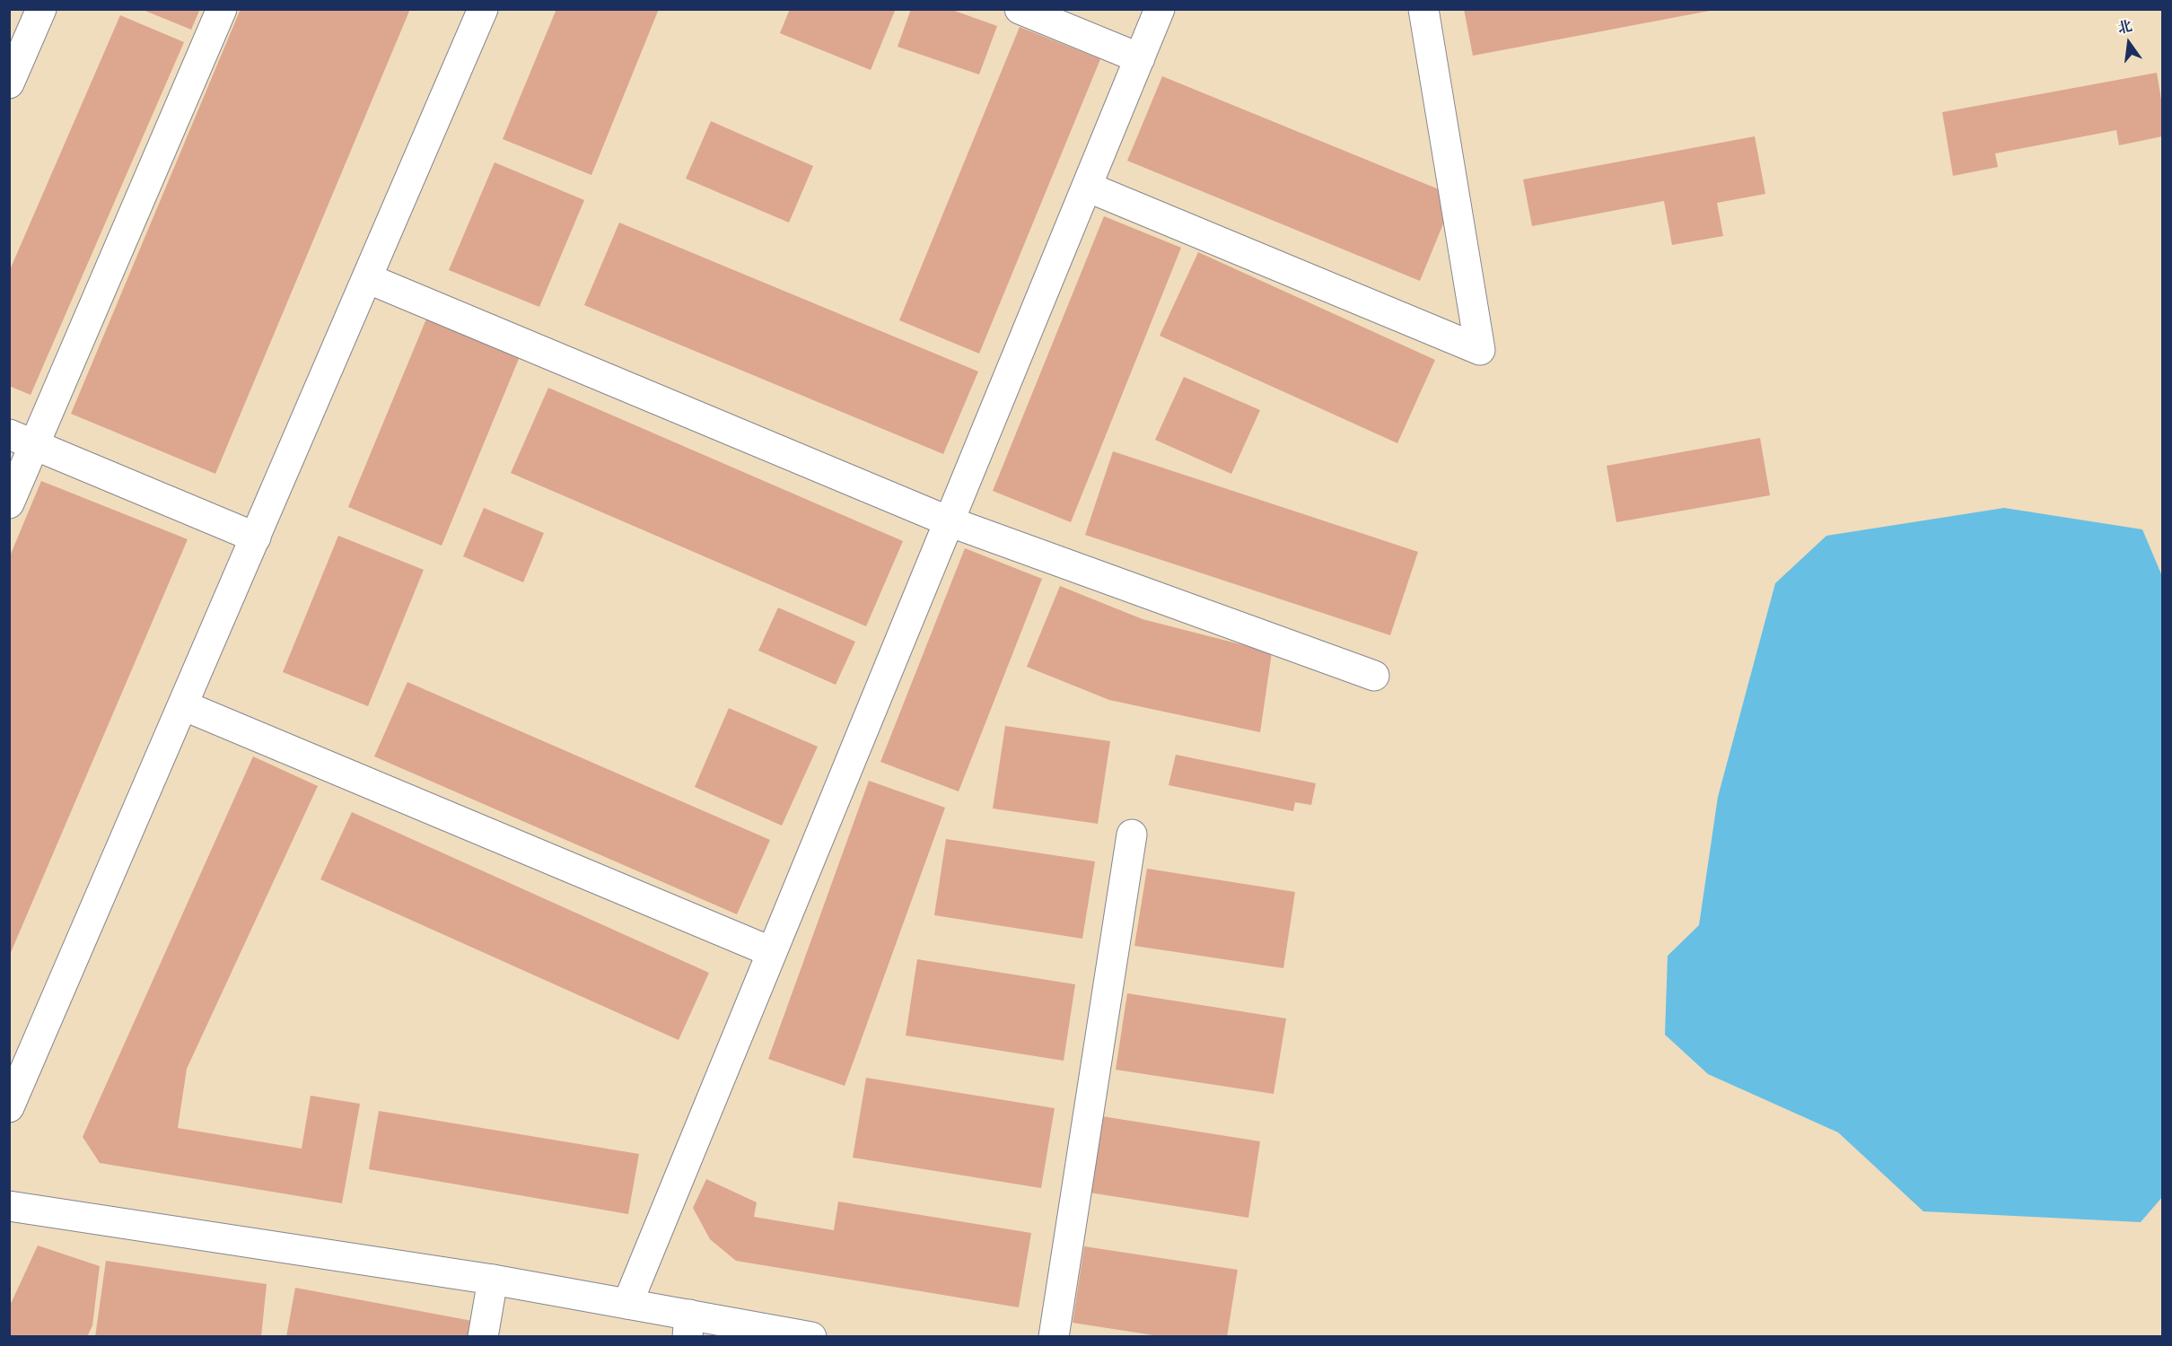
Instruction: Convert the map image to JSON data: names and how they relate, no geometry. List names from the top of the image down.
{
  "north": "top"
}
